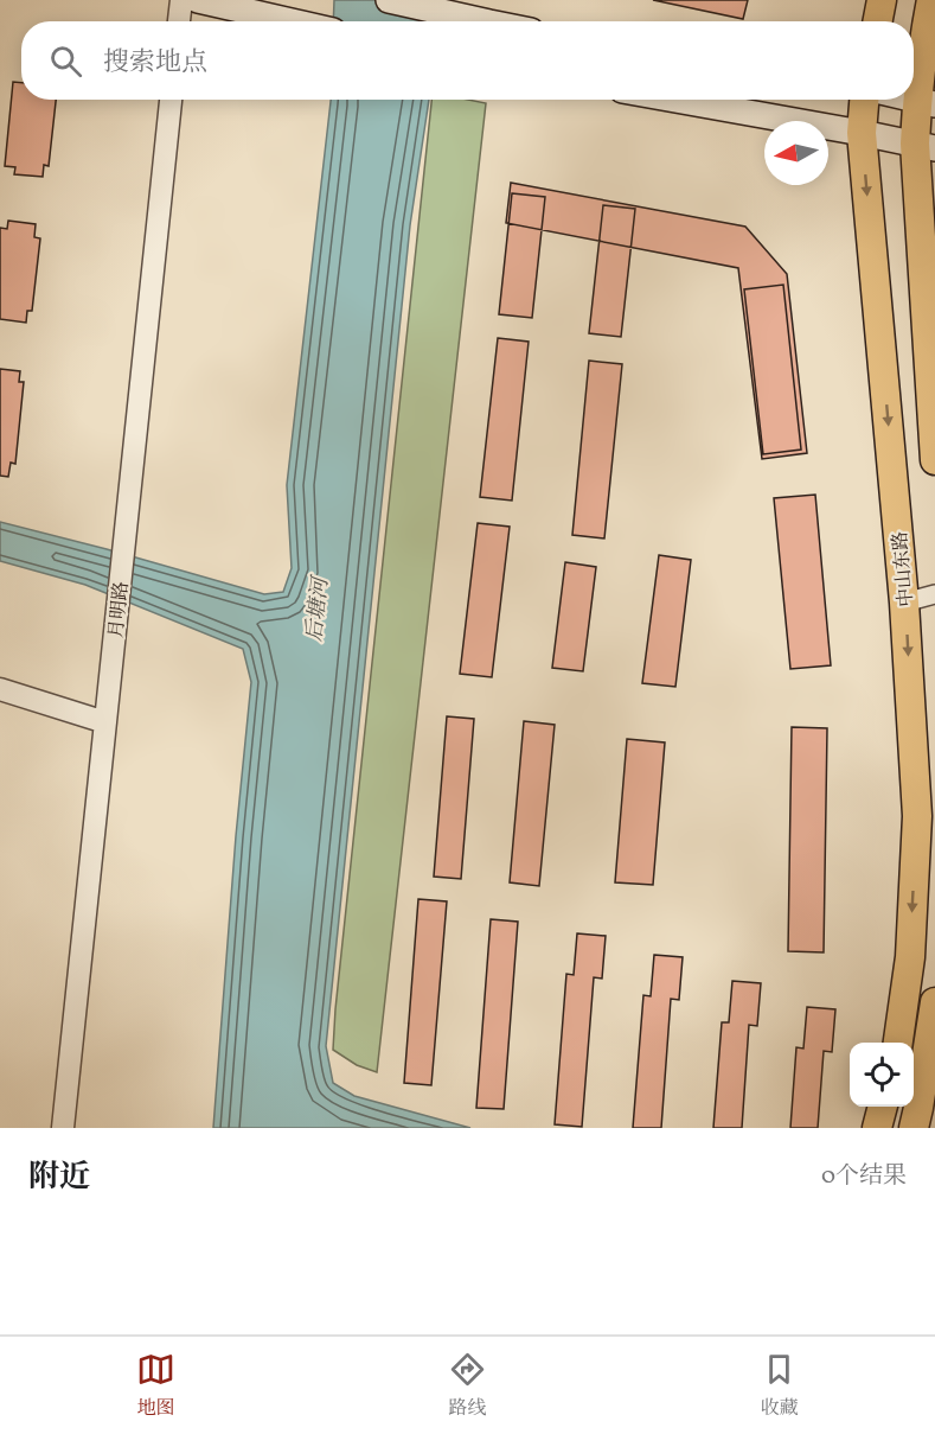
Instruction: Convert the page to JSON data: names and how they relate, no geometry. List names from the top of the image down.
{
  "streets": {
    "main road": ["中山东路"],
    "street": ["月明路"]
  },
  "water": ["后塘河"],
  "north": "left",
  "page": {
    "search": "搜索地点",
    "heading": ["附近", "0个结果"],
    "nav": ["地图", "路线", "收藏"]
  }
}
